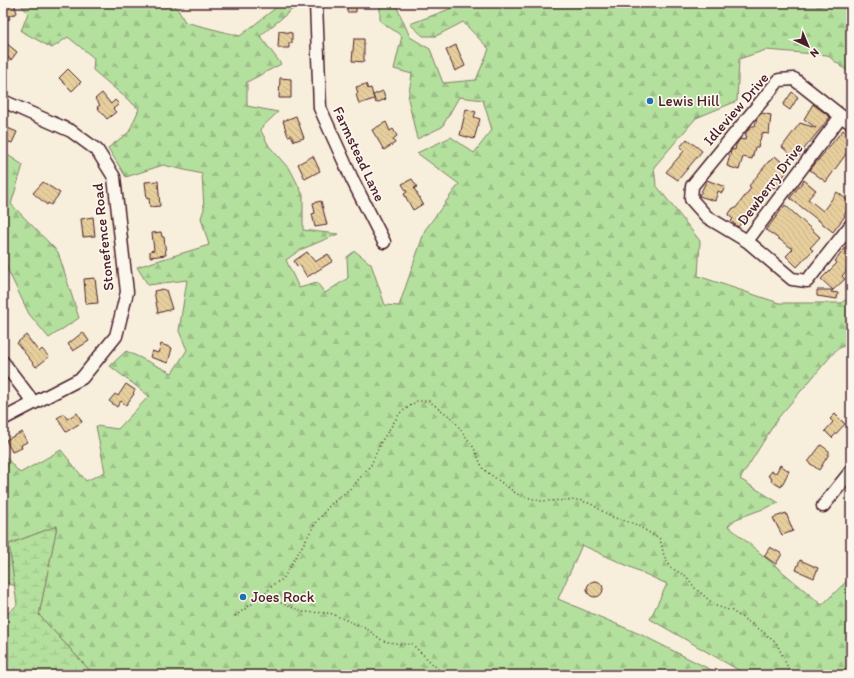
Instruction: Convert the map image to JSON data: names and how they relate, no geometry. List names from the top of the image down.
{
  "streets": {
    "street": [
      "Idleview Drive",
      "Farmstead Lane",
      "Dewberry Drive",
      "Stonefence Road"
    ]
  },
  "crossings": [
    ["Idleview Drive", "Dewberry Drive"]
  ],
  "places": ["Lewis Hill", "Joes Rock"],
  "north": "bottom right"
}
